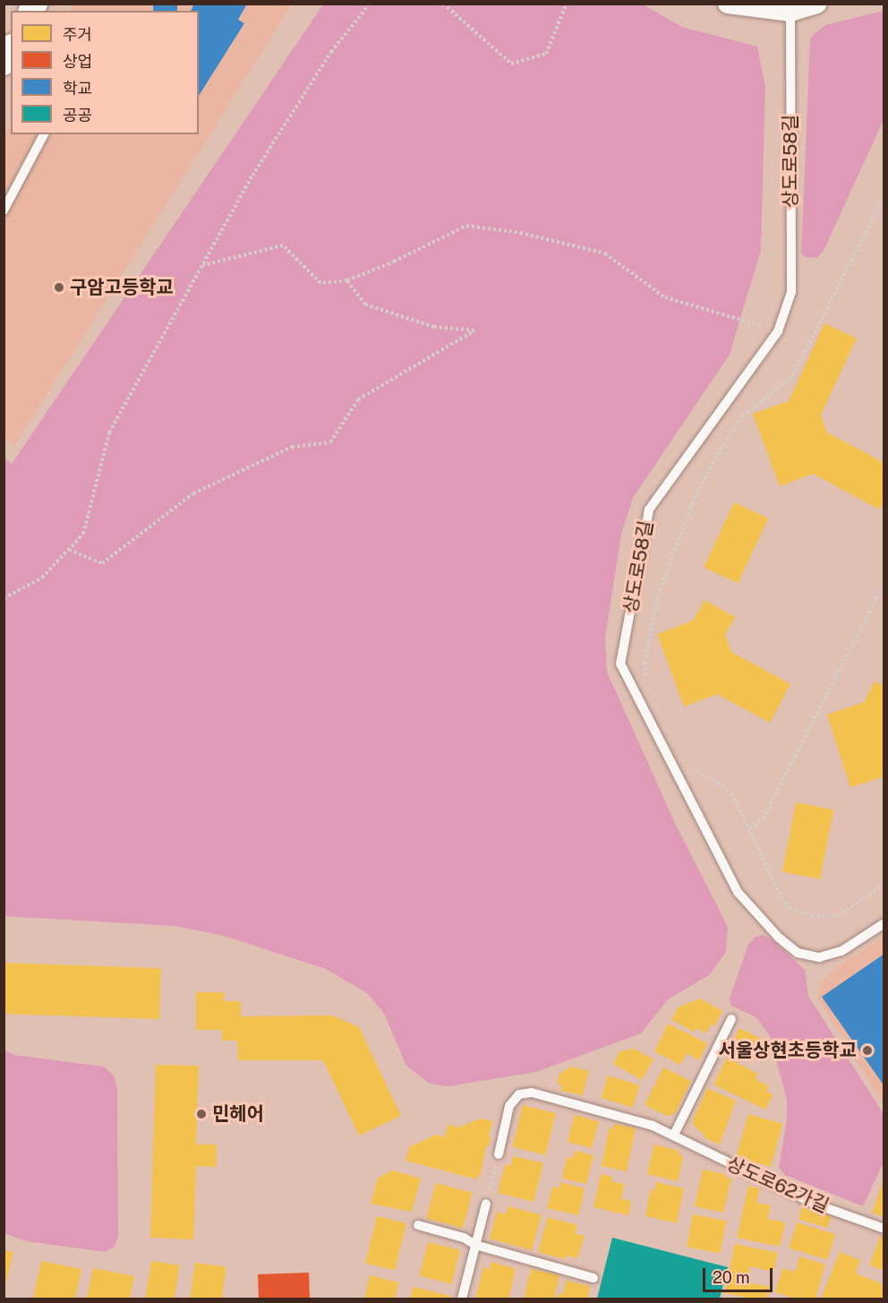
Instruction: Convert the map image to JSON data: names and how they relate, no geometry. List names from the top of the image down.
{
  "streets": {
    "lane": ["상도로58길", "상도로62가길"]
  },
  "places": ["구암고등학교", "서울상현초등학교", "민헤어"],
  "legend": [
    "주거",
    "상업",
    "학교",
    "공공"
  ],
  "scale_bar": "20 m"
}
